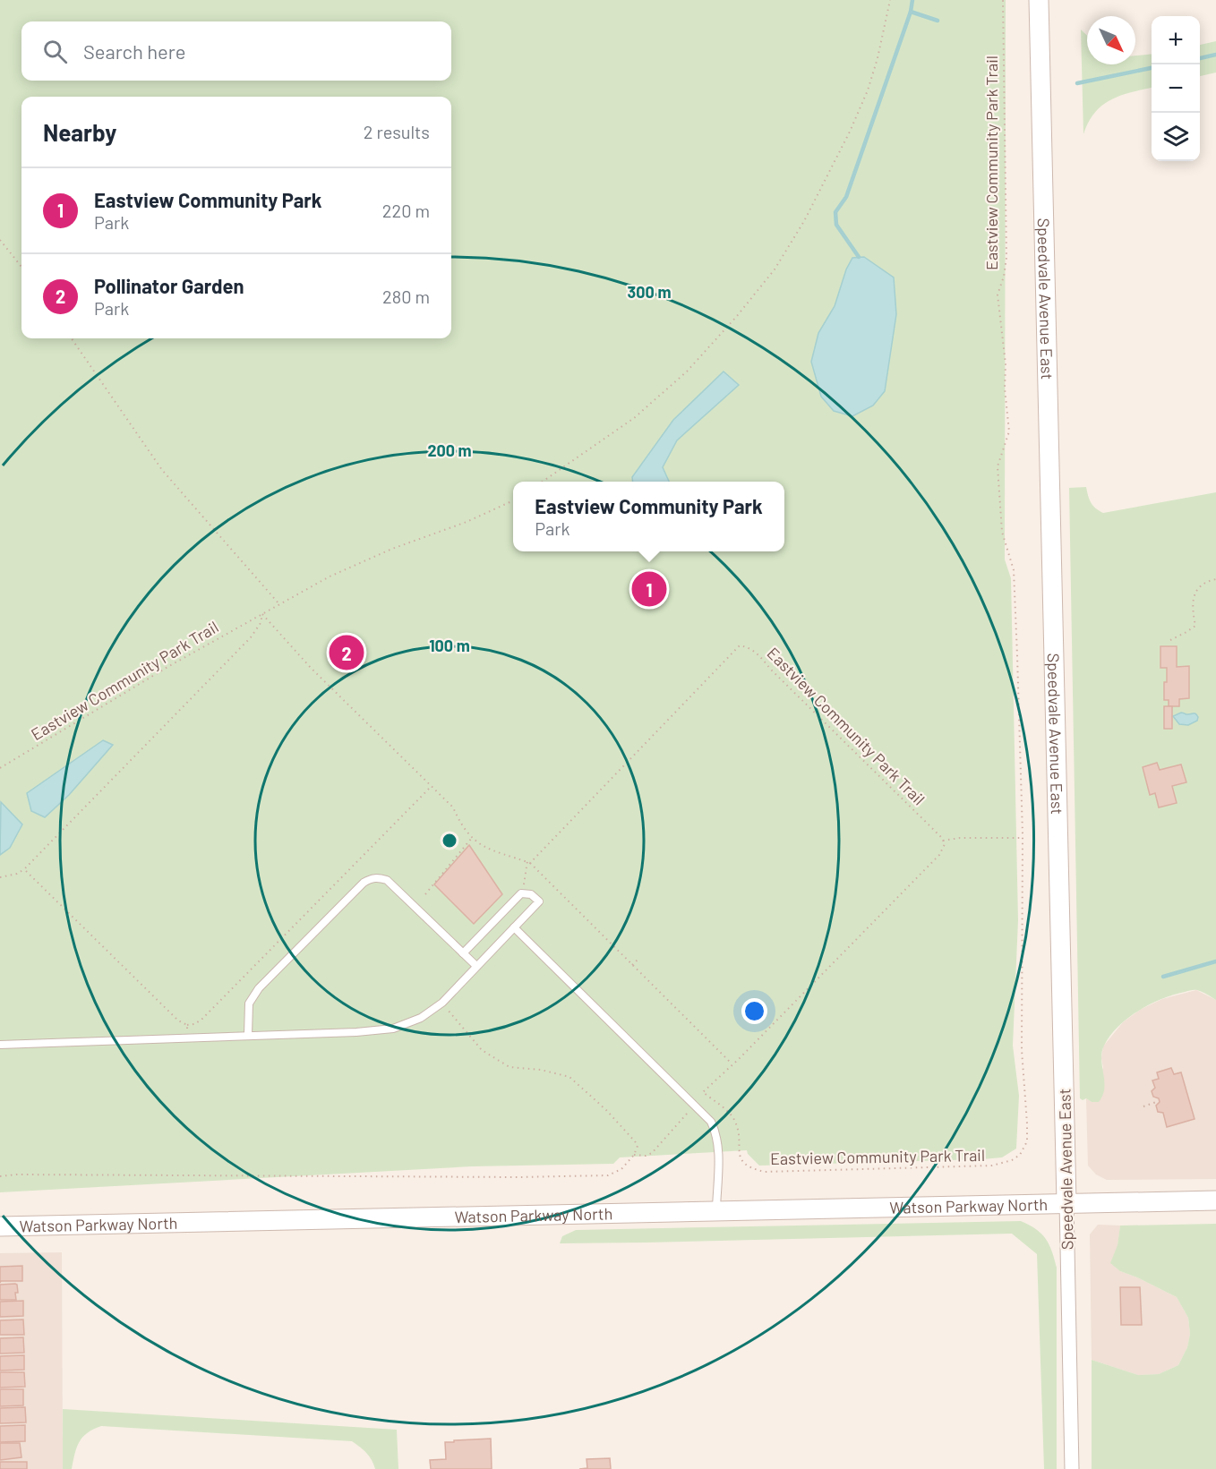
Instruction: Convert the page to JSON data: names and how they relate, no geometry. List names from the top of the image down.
{
  "streets": {
    "main road": ["Speedvale Avenue East", "Watson Parkway North"],
    "path": ["Eastview Community Park Trail"]
  },
  "crossings": [
    ["Speedvale Avenue East", "Watson Parkway North"]
  ],
  "north": "bottom right",
  "page": {
    "map_buttons": ["+", "−"],
    "search": "Search here",
    "heading": ["Nearby", "2 results"],
    "list": [
      {
        "mark": "1",
        "name": "Eastview Community Park",
        "note": "Park",
        "value": "220 m"
      },
      {
        "mark": "2",
        "name": "Pollinator Garden",
        "note": "Park",
        "value": "280 m"
      }
    ],
    "popup": ["Eastview Community Park", "Park"],
    "pins": ["1", "2"]
  },
  "rings": ["300 m", "200 m", "100 m"]
}
